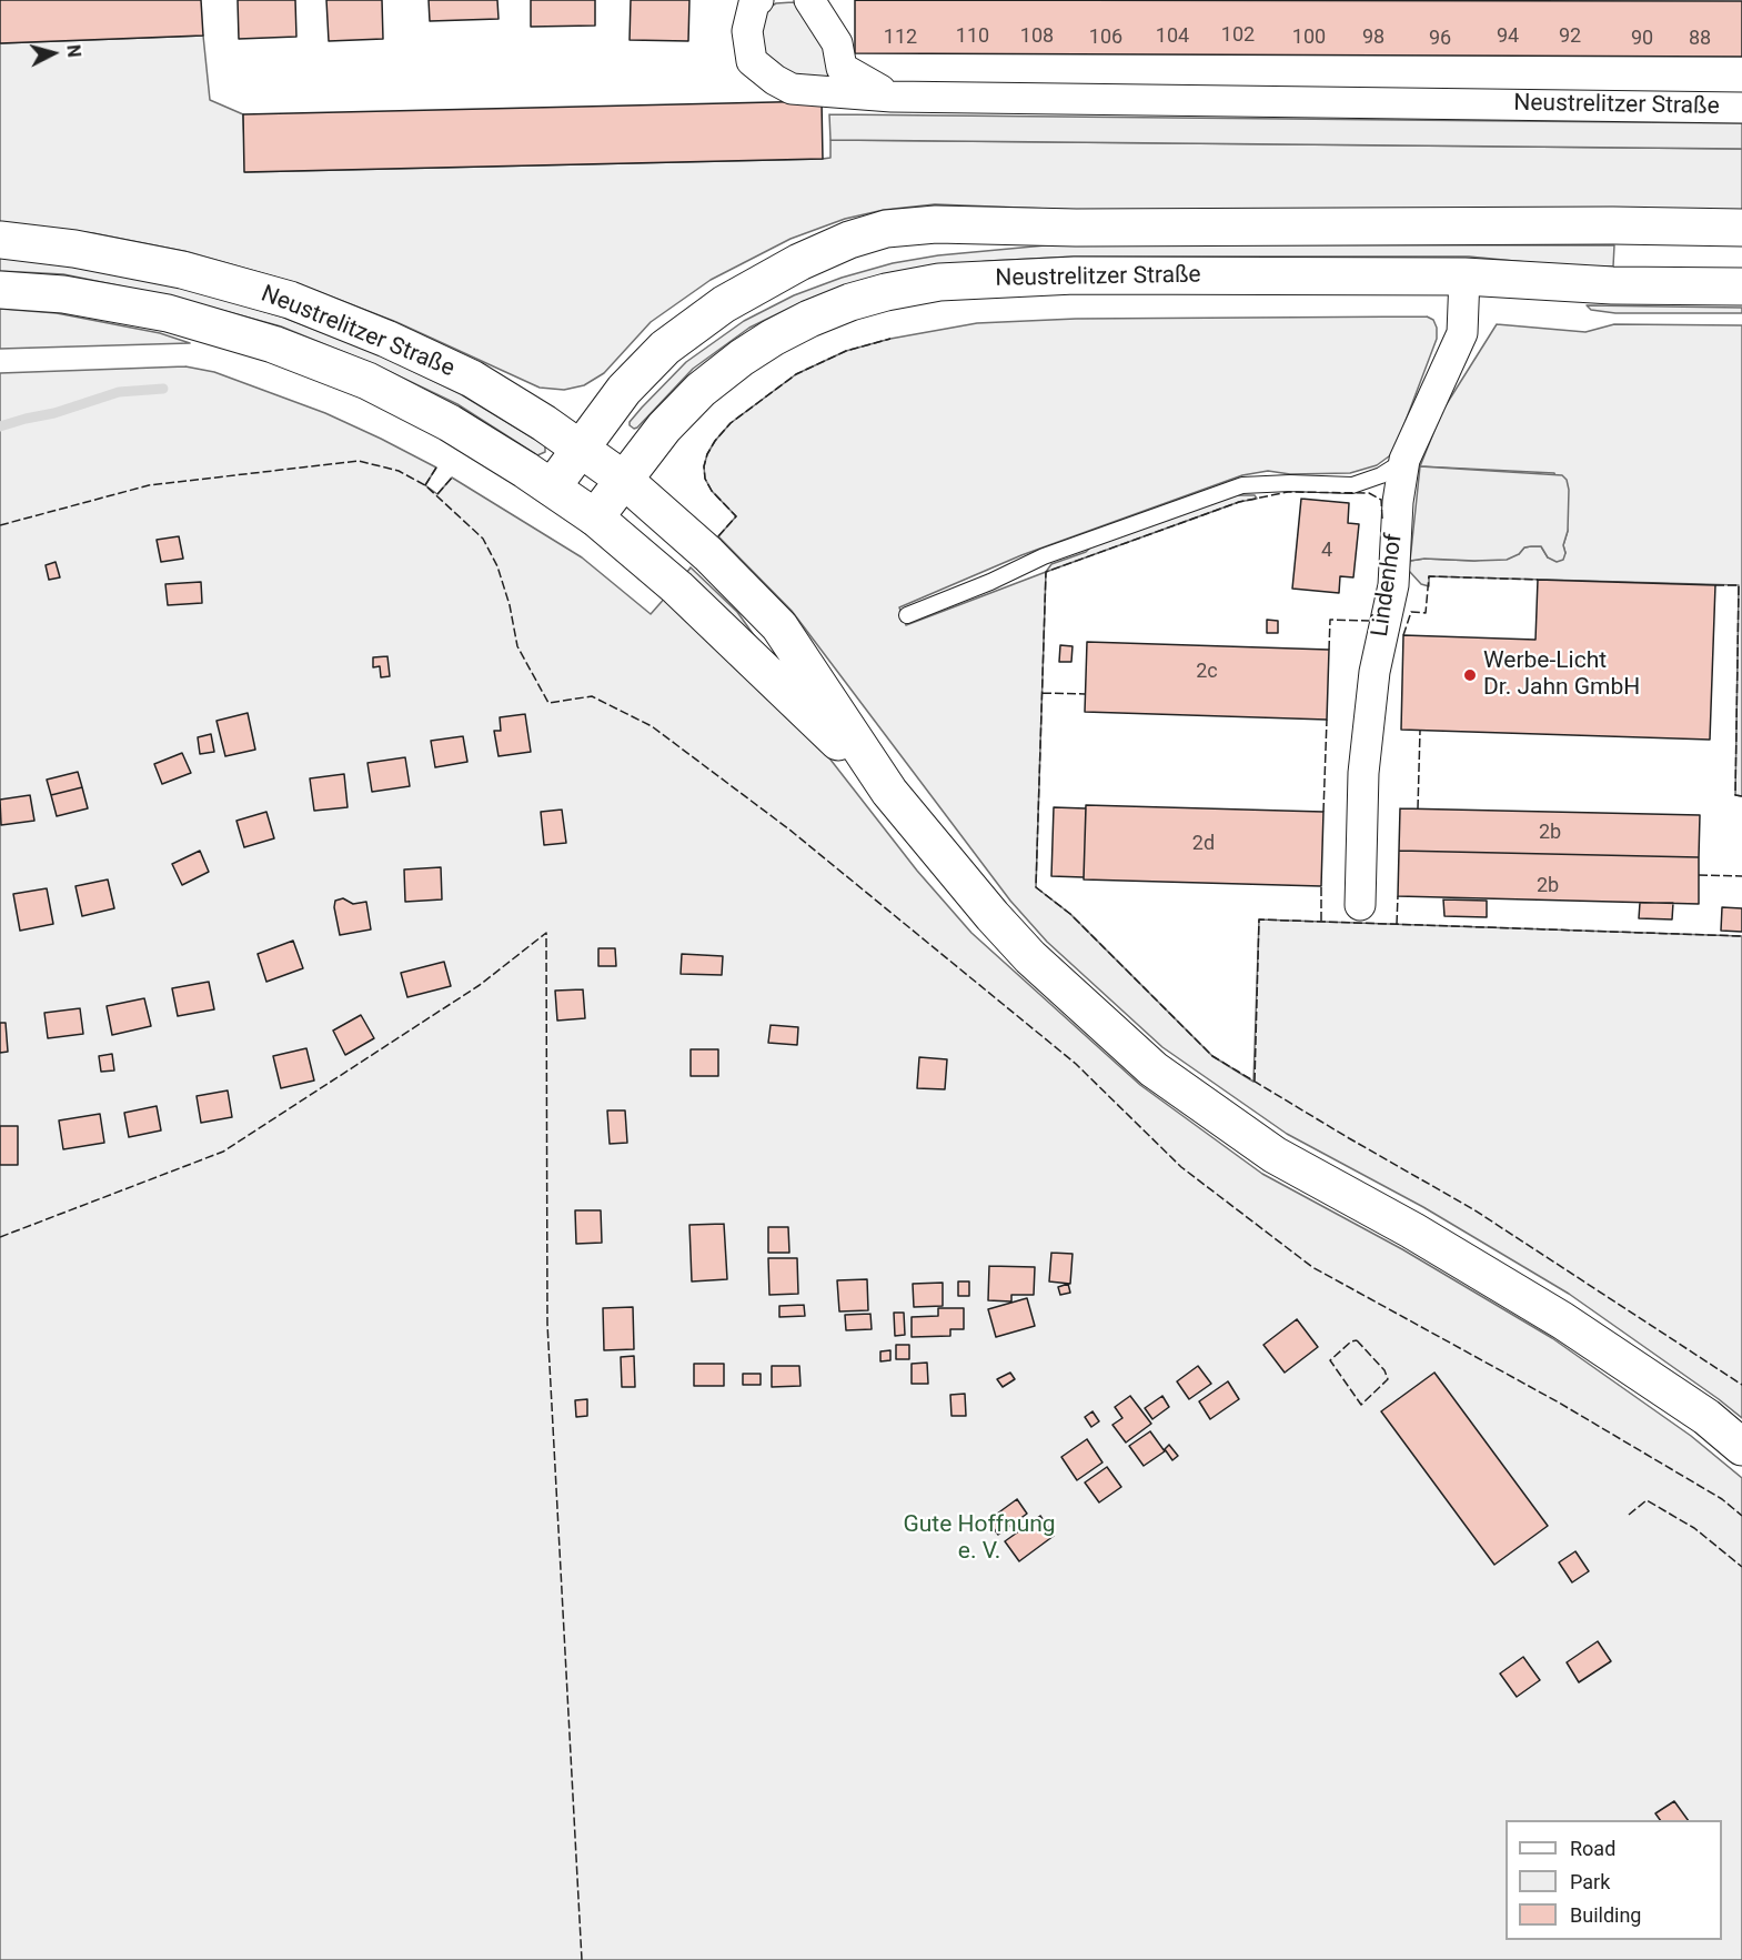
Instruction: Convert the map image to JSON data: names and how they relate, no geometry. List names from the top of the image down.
{
  "streets": {
    "main road": ["Neustrelitzer Straße"],
    "street": ["Lindenhof"]
  },
  "crossings": [
    ["Neustrelitzer Straße", "Lindenhof"]
  ],
  "parks": ["Gute Hoffnung e. V."],
  "places": ["Werbe-Licht Dr. Jahn GmbH"],
  "house_numbers": [
    "102",
    "110",
    "108",
    "104",
    "94",
    "92",
    "112",
    "106",
    "100",
    "98",
    "96",
    "90",
    "88",
    "4",
    "2c",
    "2b",
    "2d",
    "2b"
  ],
  "legend": ["Road", "Park", "Building"],
  "north": "right"
}
